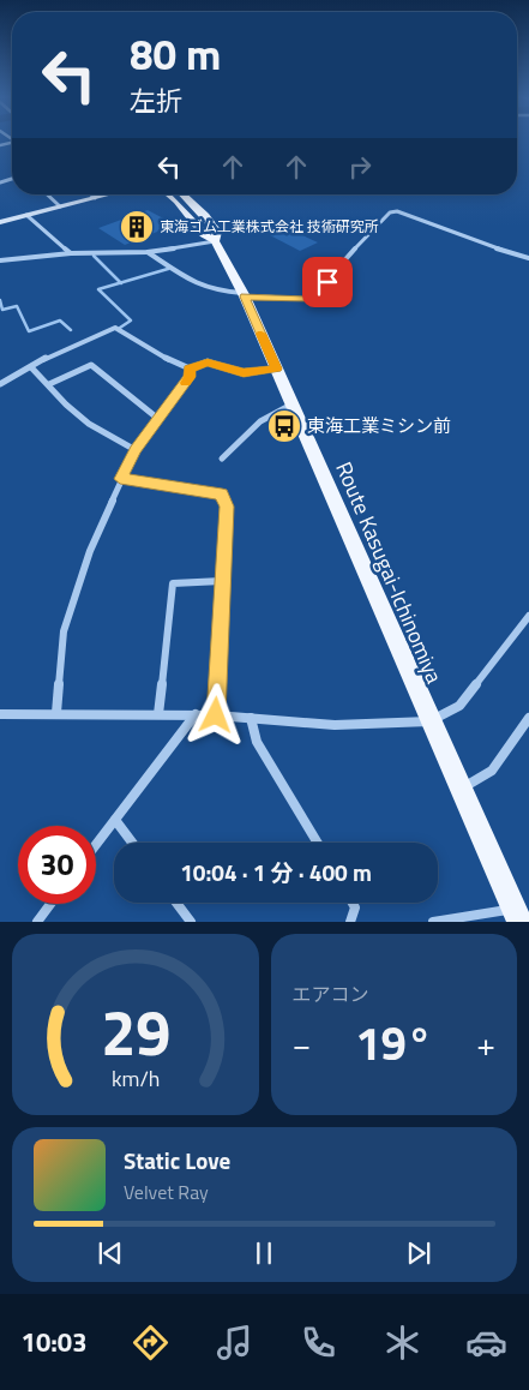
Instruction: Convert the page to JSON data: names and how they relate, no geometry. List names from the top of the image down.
{
  "streets": {
    "main road": ["Route Kasugai-Ichinomiya"]
  },
  "places": {
    "building": ["東海ゴム工業株式会社 技術研究所"],
    "bus stop": ["東海工業ミシン前"]
  },
  "page": {
    "turn": ["80 m", "左折"],
    "limit": "30",
    "trip": "10:04 · 1 分 · 400 m",
    "tile": "エアコン",
    "heat": ["−", "19°", "+"],
    "song": ["Static Love", "Velvet Ray"],
    "tabs": "10:03",
    "gauge": ["29", "km/h"]
  }
}
